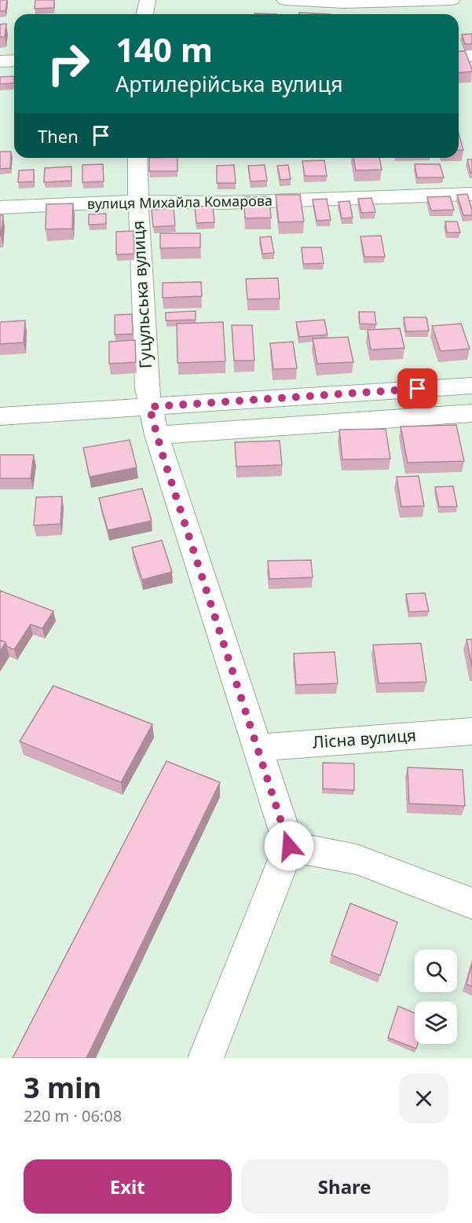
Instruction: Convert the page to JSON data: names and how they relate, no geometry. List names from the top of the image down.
{
  "streets": {
    "street": ["вулиця Михайла Комарова", "Гуцульська вулиця", "Лісна вулиця"]
  },
  "crossings": [
    ["вулиця Михайла Комарова", "Гуцульська вулиця"],
    ["Гуцульська вулиця", "Лісна вулиця"]
  ],
  "page": {
    "turn": ["140 m", "Артилерійська вулиця"],
    "then": "Then",
    "heading": ["3 min", "220 m · 06:08"],
    "buttons": ["Exit", "Share"]
  }
}
